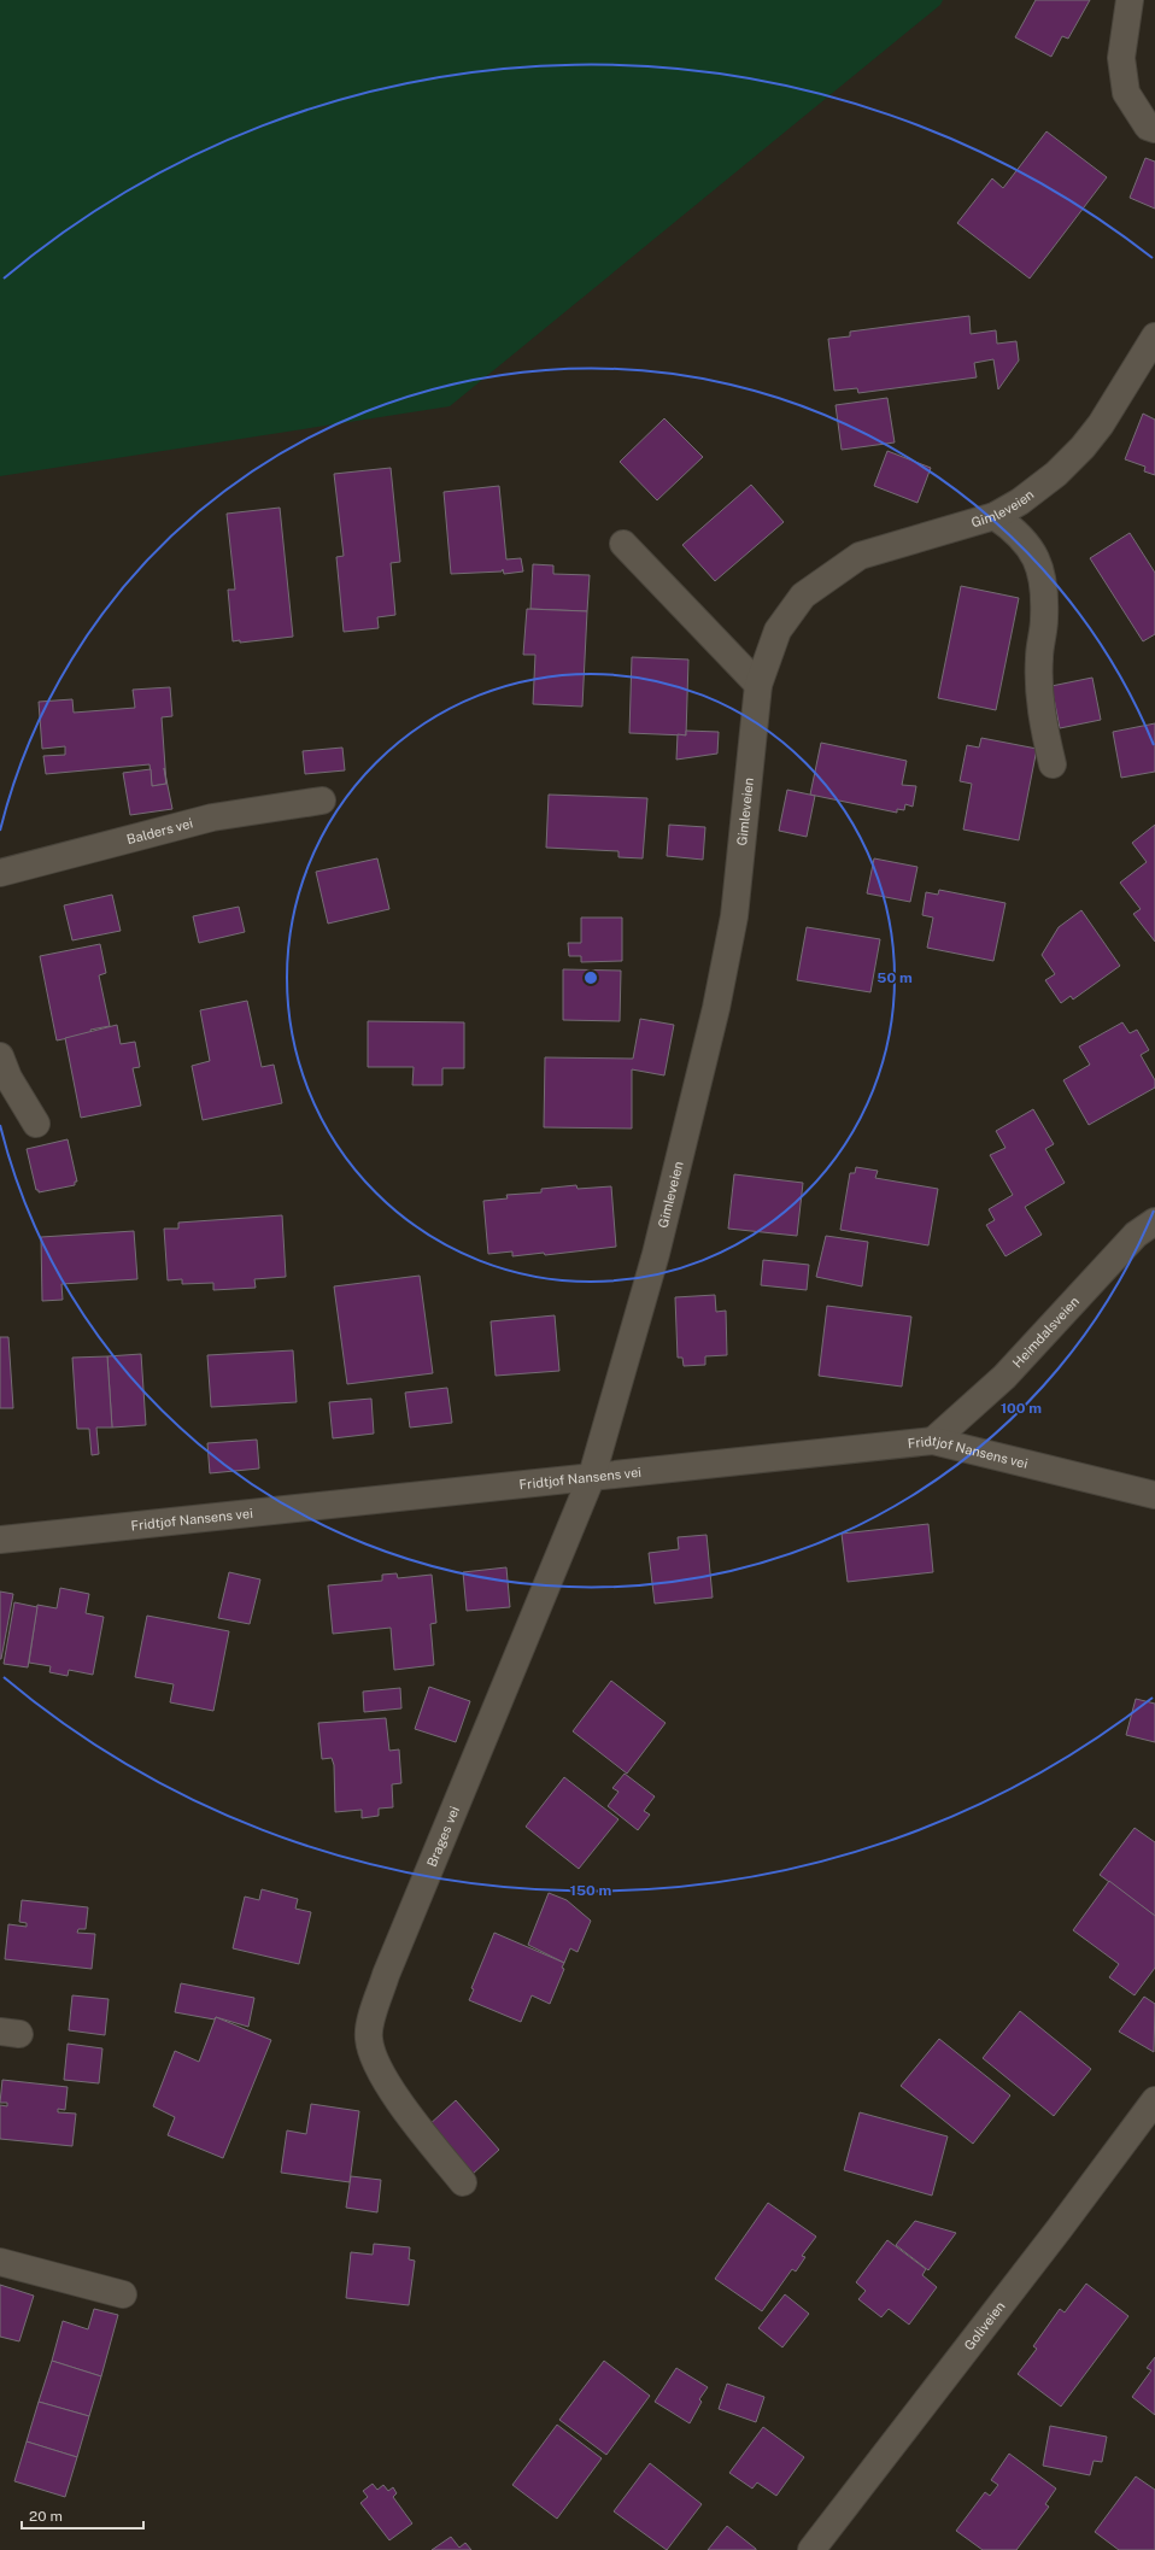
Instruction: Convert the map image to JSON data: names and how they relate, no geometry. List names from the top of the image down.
{
  "streets": {
    "street": [
      "Gimleveien",
      "Balders vei",
      "Heimdalsveien",
      "Fridtjof Nansens vei",
      "Brages vei",
      "Goliveien"
    ]
  },
  "crossings": [
    ["Gimleveien", "Fridtjof Nansens vei"],
    ["Gimleveien", "Brages vei"],
    ["Heimdalsveien", "Fridtjof Nansens vei"],
    ["Fridtjof Nansens vei", "Brages vei"]
  ],
  "scale_bar": "20 m",
  "rings": ["50 m", "100 m", "150 m"]
}
